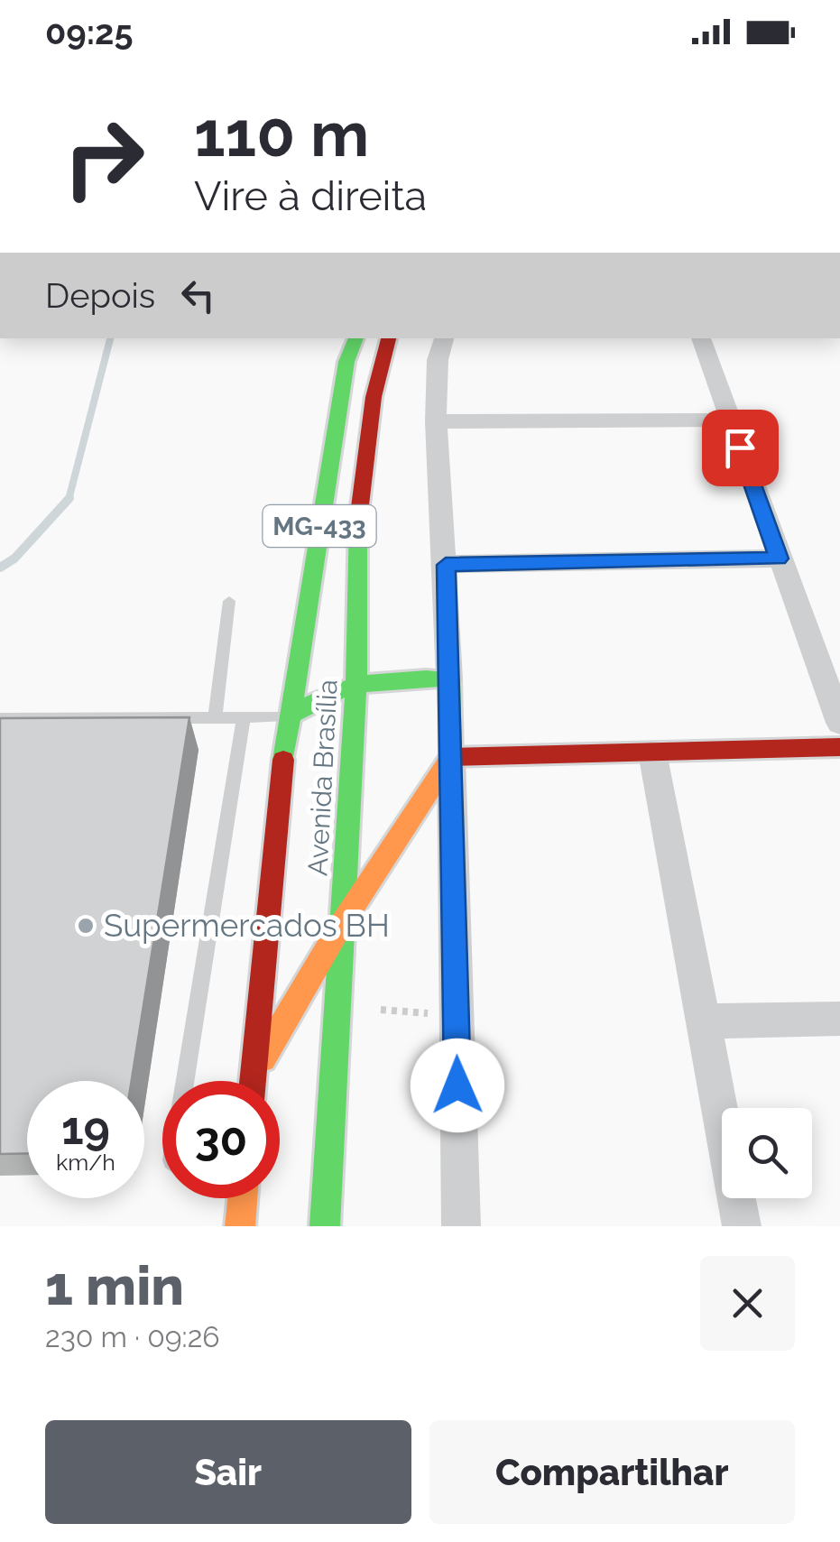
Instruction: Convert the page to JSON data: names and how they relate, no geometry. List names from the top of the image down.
{
  "streets": {
    "main road": ["MG-433", "Avenida Brasília"]
  },
  "places": ["Supermercados BH"],
  "page": {
    "status": "09:25",
    "turn": ["110 m", "Vire à direita"],
    "then": "Depois",
    "speed": "19 km/h",
    "limit": "30",
    "heading": ["1 min", "230 m · 09:26"],
    "buttons": ["Sair", "Compartilhar"]
  }
}
